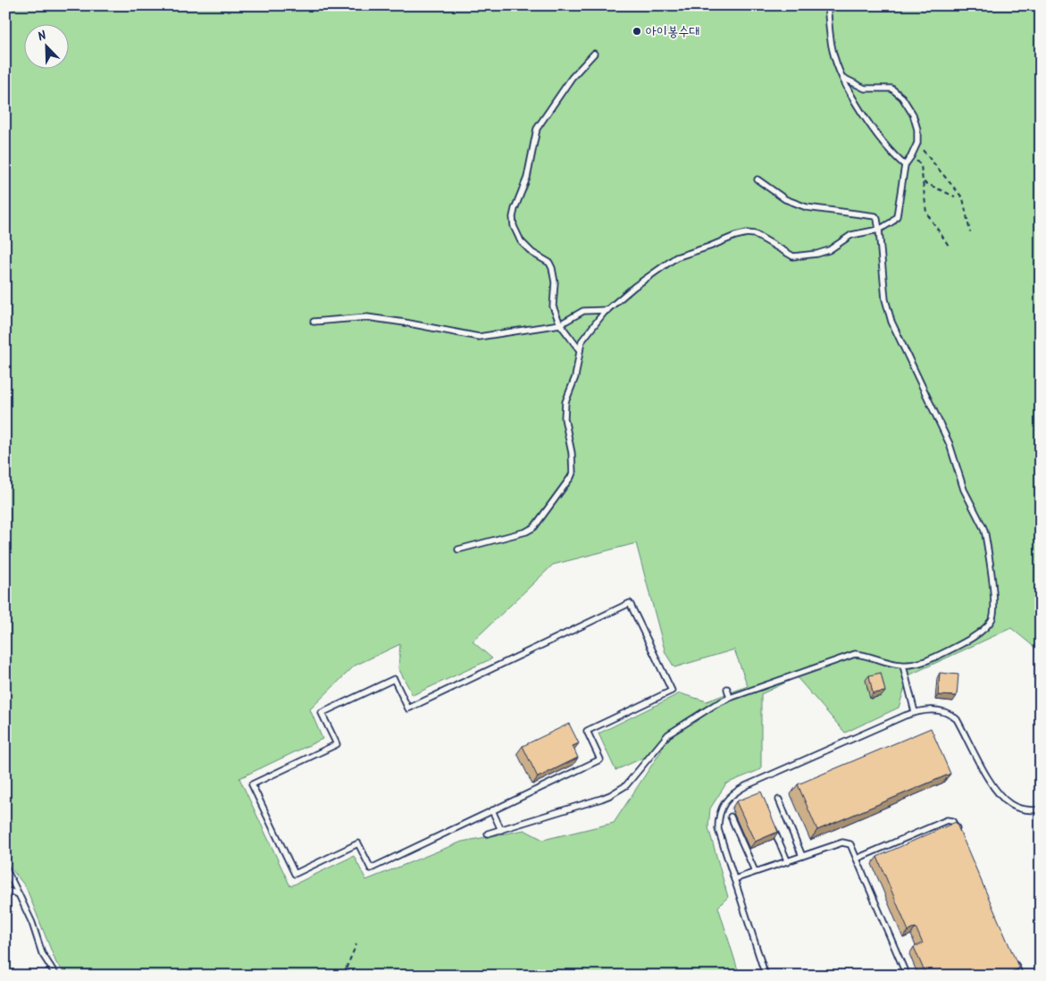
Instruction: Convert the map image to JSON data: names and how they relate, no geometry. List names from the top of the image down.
{
  "places": ["아이봉수대"],
  "north": "top left"
}
